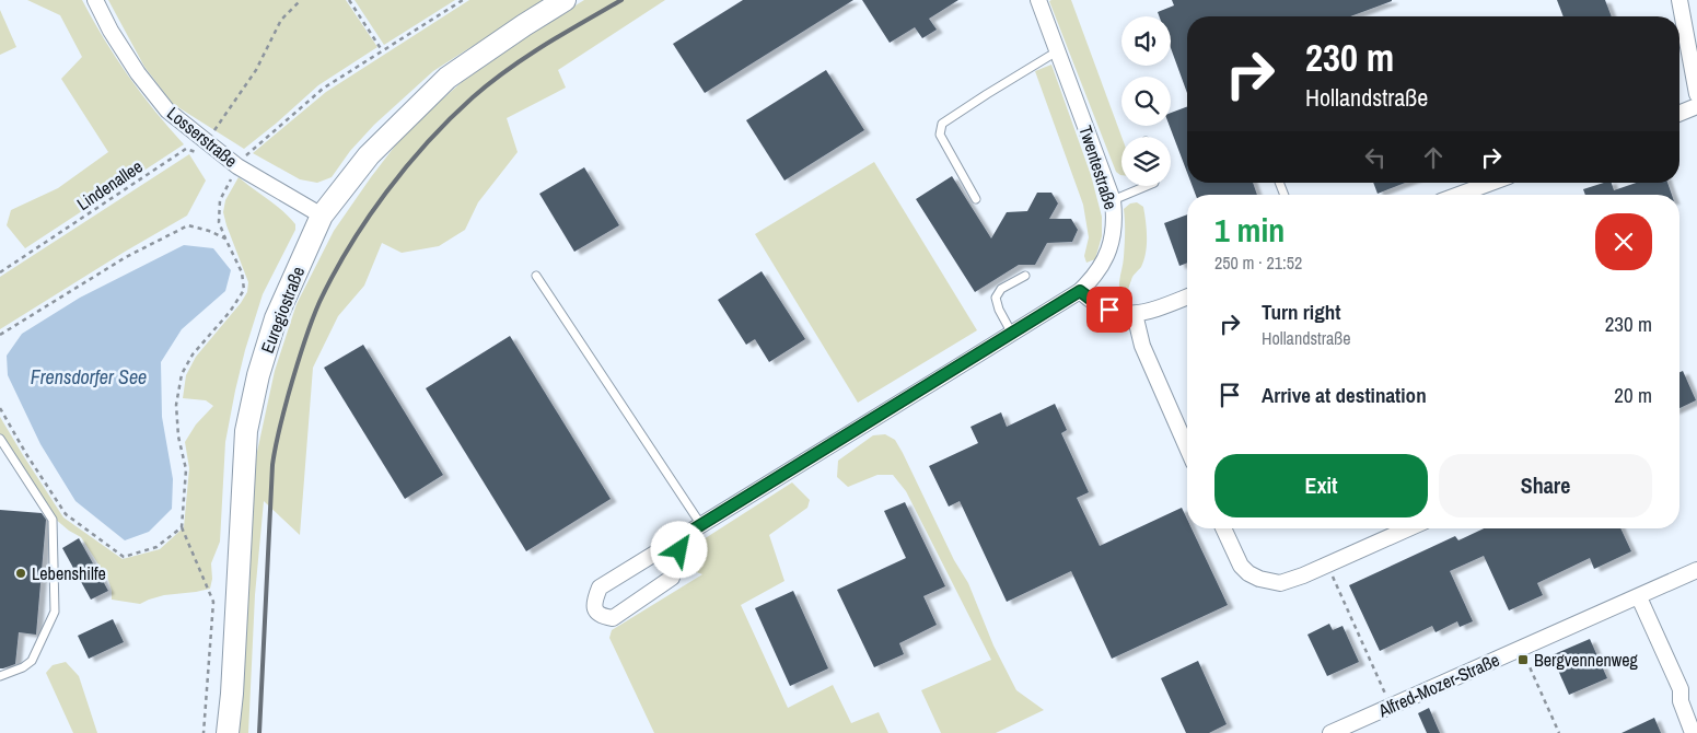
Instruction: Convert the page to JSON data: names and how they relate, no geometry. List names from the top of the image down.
{
  "streets": {
    "main road": ["Euregiostraße"],
    "street": ["Losserstraße", "Twentestraße", "Alfred-Mozer-Straße"],
    "path": ["Lindenallee"]
  },
  "crossings": [
    ["Losserstraße", "Lindenallee"],
    ["Losserstraße", "Euregiostraße"]
  ],
  "water": ["Frensdorfer See"],
  "places": {
    "other": ["Lebenshilfe"],
    "transit": ["Bergvennenweg"]
  },
  "page": {
    "turn": ["230 m", "Hollandstraße"],
    "heading": ["1 min", "250 m · 21:52"],
    "list": [
      {
        "name": "Turn right",
        "note": "Hollandstraße",
        "value": "230 m"
      },
      {
        "name": "Arrive at destination",
        "value": "20 m"
      }
    ],
    "buttons": ["Exit", "Share"]
  }
}
